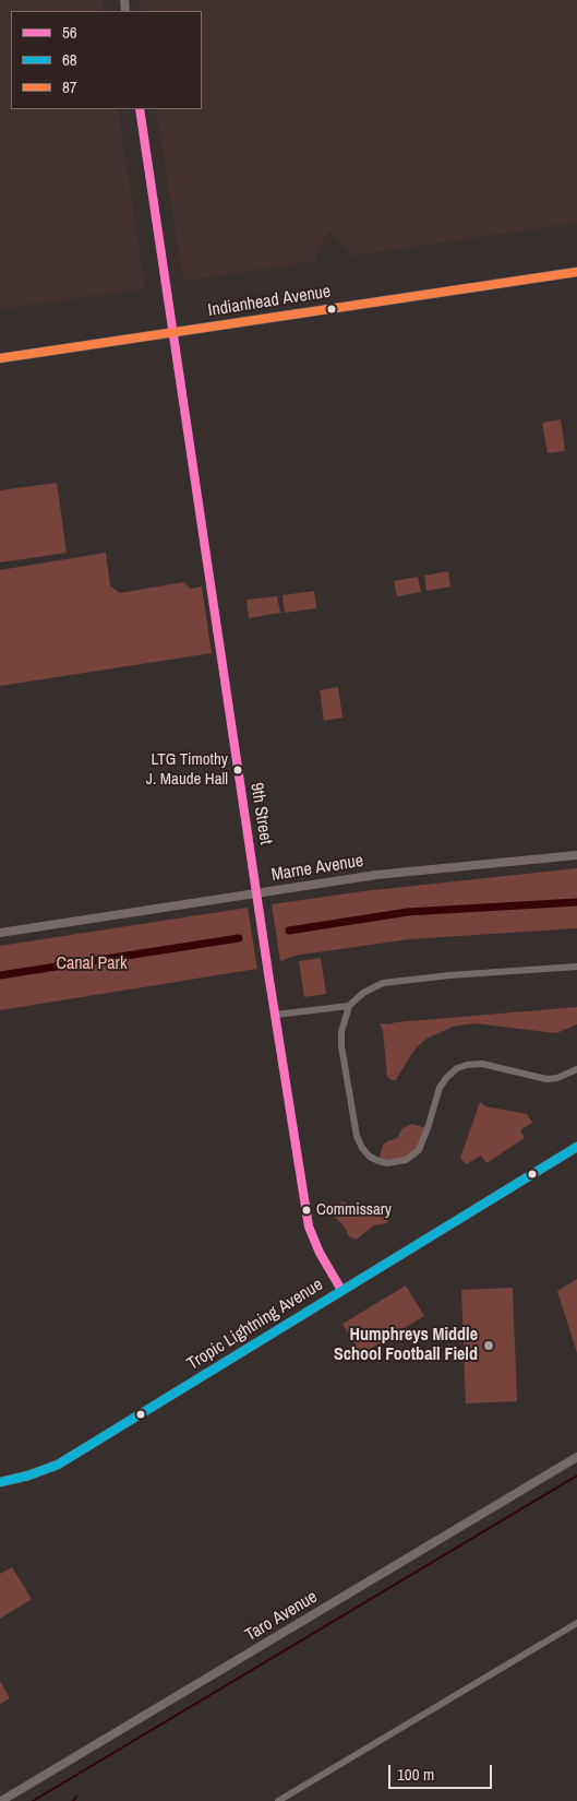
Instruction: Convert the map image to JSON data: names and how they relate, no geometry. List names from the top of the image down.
{
  "streets": {
    "main road": ["Indianhead Avenue", "Tropic Lightning Avenue"],
    "street": ["9th Street", "Marne Avenue", "Taro Avenue"]
  },
  "crossings": [
    ["Indianhead Avenue", "9th Street"],
    ["9th Street", "Marne Avenue"],
    ["9th Street", "Tropic Lightning Avenue"]
  ],
  "parks": ["Canal Park"],
  "places": ["LTG Timothy J. Maude Hall", "Commissary", "Humphreys Middle School Football Field"],
  "lines": ["transit line 56", "transit line 87", "transit line 68"],
  "legend": ["56", "68", "87"],
  "scale_bar": "100 m"
}
